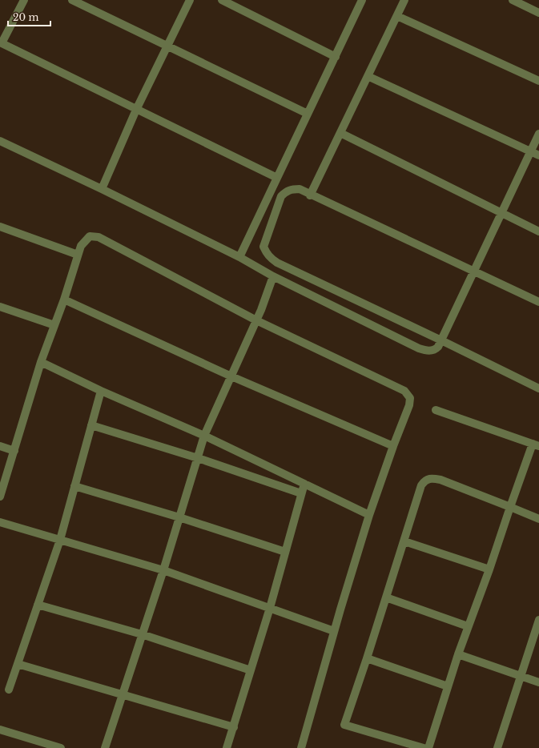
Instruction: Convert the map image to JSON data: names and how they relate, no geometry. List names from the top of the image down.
{
  "scale_bar": "20 m"
}
